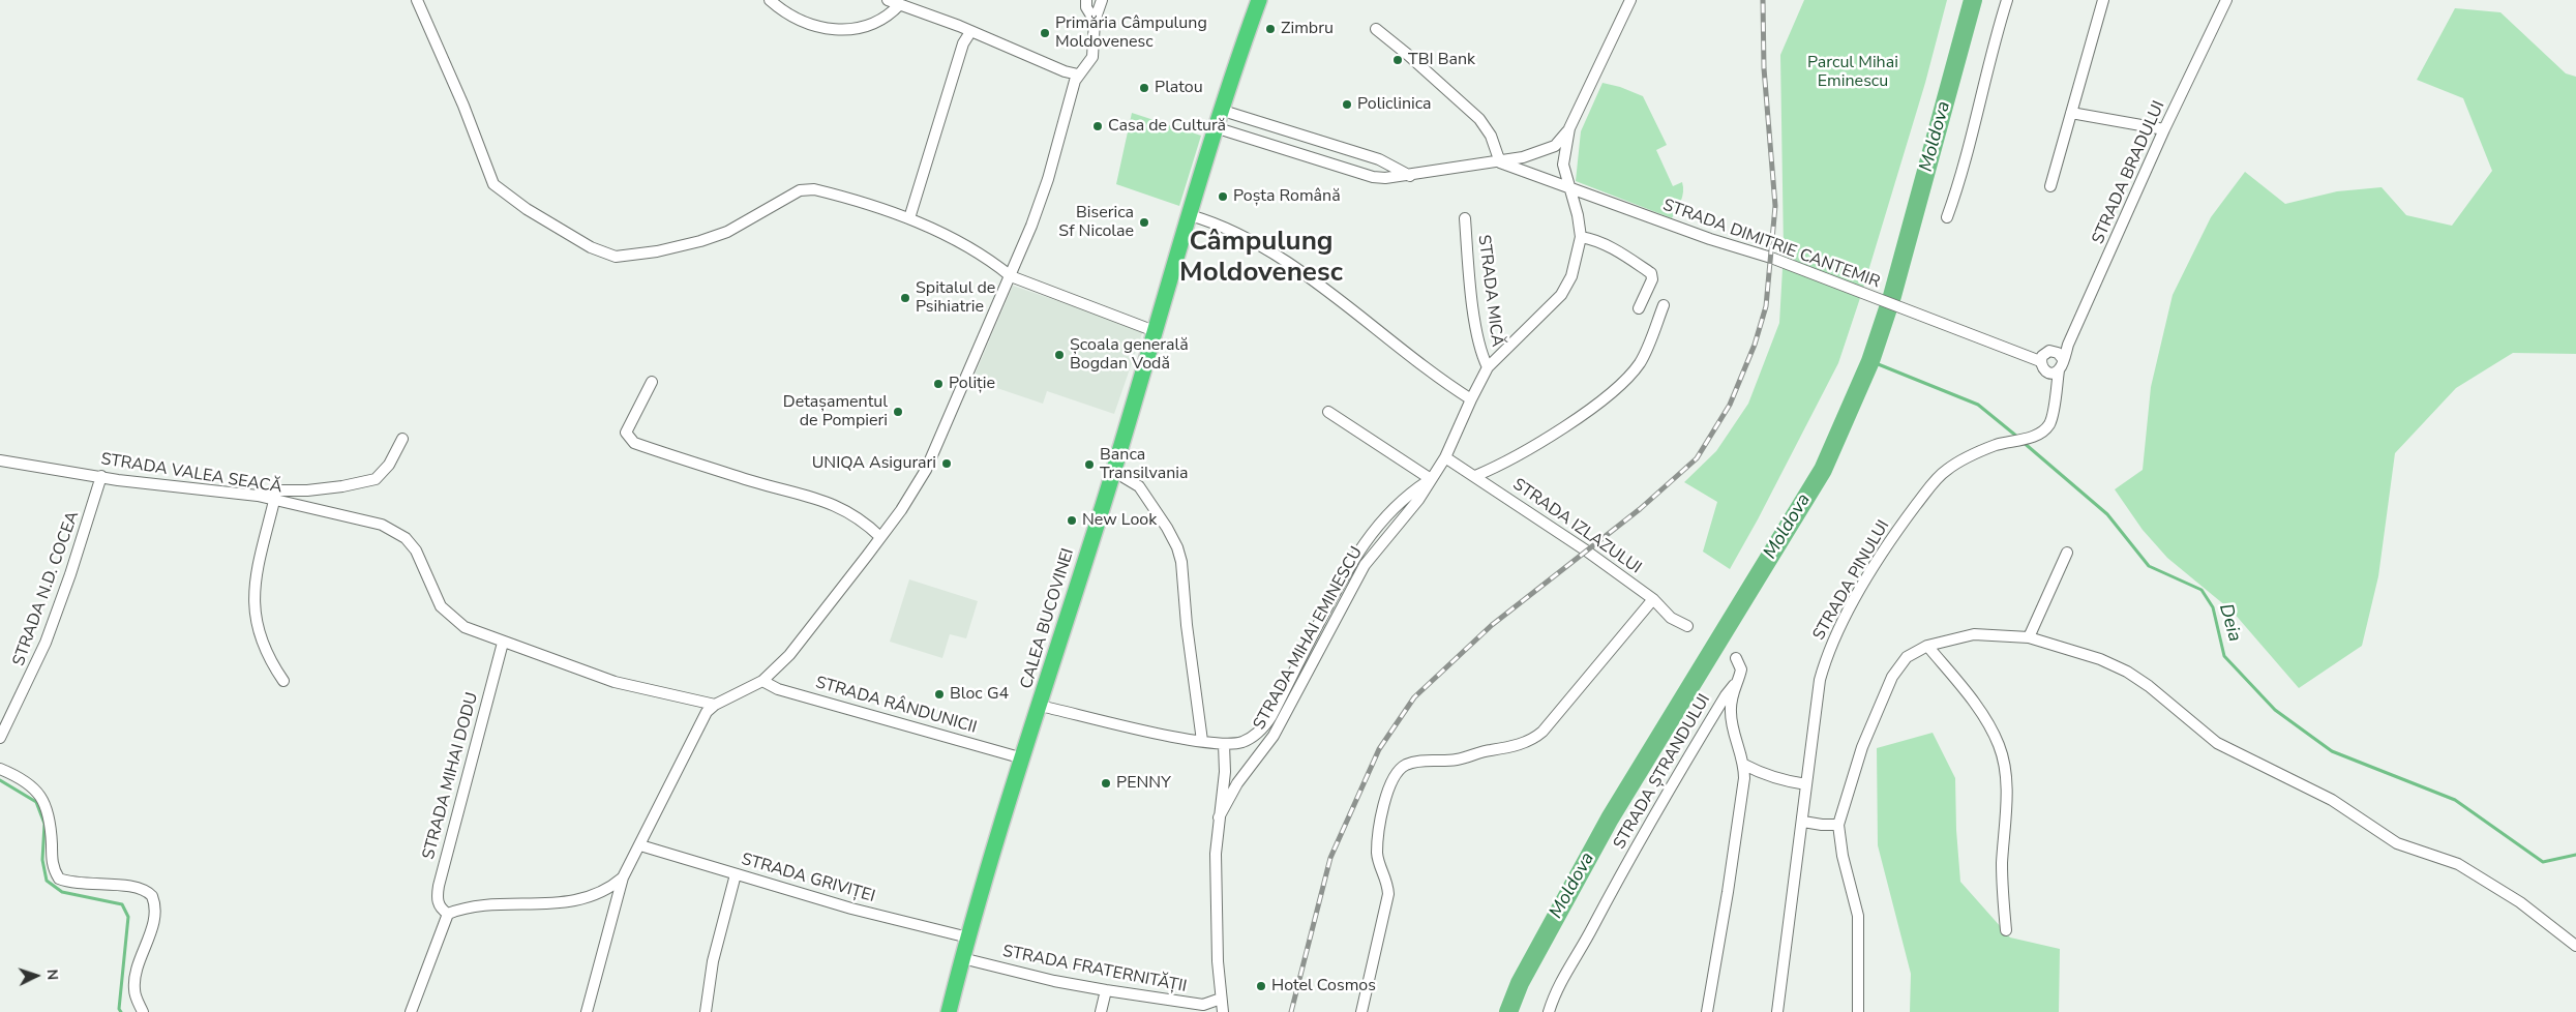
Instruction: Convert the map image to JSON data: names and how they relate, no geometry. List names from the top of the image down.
{
  "streets": {
    "highway": ["CALEA BUCOVINEI"],
    "street": [
      "STRADA BRADULUI",
      "STRADA DIMITRIE CANTEMIR",
      "STRADA MICĂ",
      "STRADA VALEA SEACĂ",
      "STRADA IZLAZULUI",
      "STRADA PINULUI",
      "STRADA N.D. COCEA",
      "STRADA MIHAI EMINESCU",
      "STRADA RÂNDUNICII",
      "STRADA ȘTRANDULUI",
      "STRADA MIHAI DODU",
      "STRADA GRIVIȚEI",
      "STRADA FRATERNITĂȚII"
    ]
  },
  "crossings": [
    ["STRADA BRADULUI", "STRADA DIMITRIE CANTEMIR"],
    ["STRADA BRADULUI", "STRADA PINULUI"],
    ["STRADA DIMITRIE CANTEMIR", "STRADA PINULUI"],
    ["STRADA DIMITRIE CANTEMIR", "CALEA BUCOVINEI"],
    ["STRADA DIMITRIE CANTEMIR", "STRADA MIHAI EMINESCU"],
    ["STRADA MICĂ", "STRADA MIHAI EMINESCU"],
    ["STRADA VALEA SEACĂ", "STRADA N.D. COCEA"],
    ["STRADA VALEA SEACĂ", "STRADA MIHAI DODU"],
    ["STRADA IZLAZULUI", "STRADA MIHAI EMINESCU"],
    ["CALEA BUCOVINEI", "STRADA RÂNDUNICII"],
    ["CALEA BUCOVINEI", "STRADA GRIVIȚEI"],
    ["CALEA BUCOVINEI", "STRADA FRATERNITĂȚII"],
    ["STRADA MIHAI EMINESCU", "STRADA FRATERNITĂȚII"]
  ],
  "districts": ["Câmpulung Moldovenesc"],
  "water": ["Moldova", "Deia"],
  "parks": ["Parcul Mihai Eminescu"],
  "places": [
    "Zimbru",
    "Primăria Câmpulung Moldovenesc",
    "TBI Bank",
    "Platou",
    "Policlinica",
    "Casa de Cultură",
    "Poșta Română",
    "Biserica Sf Nicolae",
    "Spitalul de Psihiatrie",
    "Școala generală Bogdan Vodă",
    "Poliție",
    "Detașamentul de Pompieri",
    "UNIQA Asigurari",
    "Banca Transilvania",
    "New Look",
    "Bloc G4",
    "PENNY",
    "Hotel Cosmos"
  ],
  "north": "right"
}
